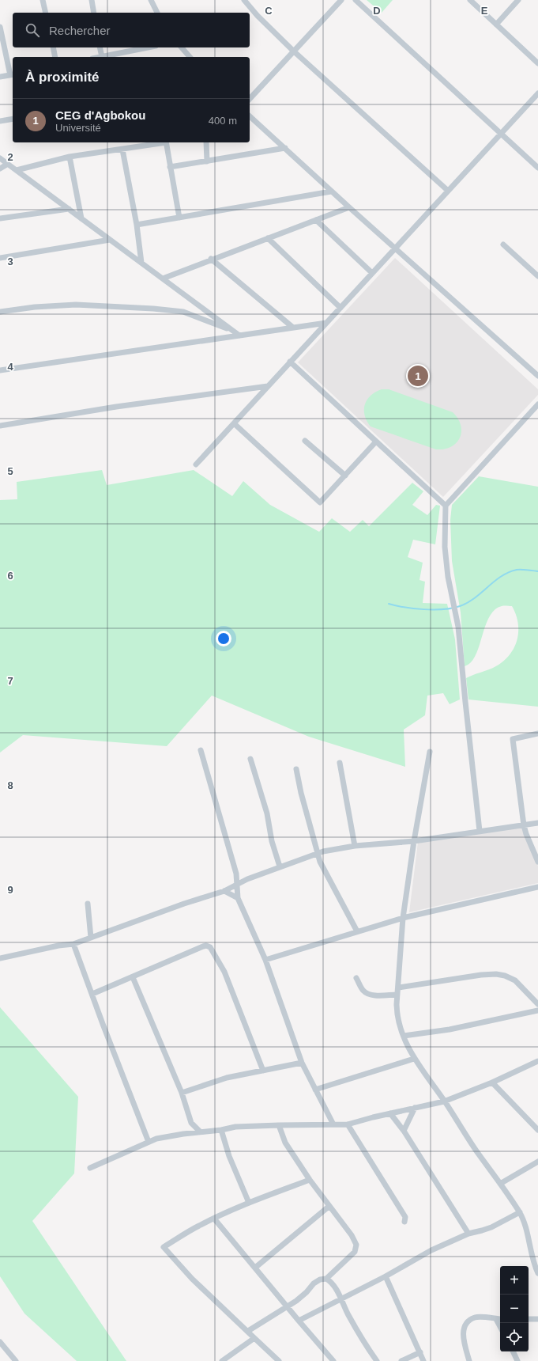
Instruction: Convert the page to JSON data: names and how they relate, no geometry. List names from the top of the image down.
{
  "page": {
    "search": "Rechercher",
    "heading": "À proximité",
    "list": [
      {
        "mark": "1",
        "name": "CEG d'Agbokou",
        "note": "Université",
        "value": "400 m"
      }
    ],
    "pins": "1",
    "map_buttons": ["+", "−"]
  },
  "grid": {
    "columns": ["C", "D", "E"],
    "rows": [
      "2",
      "3",
      "4",
      "5",
      "6",
      "7",
      "8",
      "9"
    ]
  }
}
